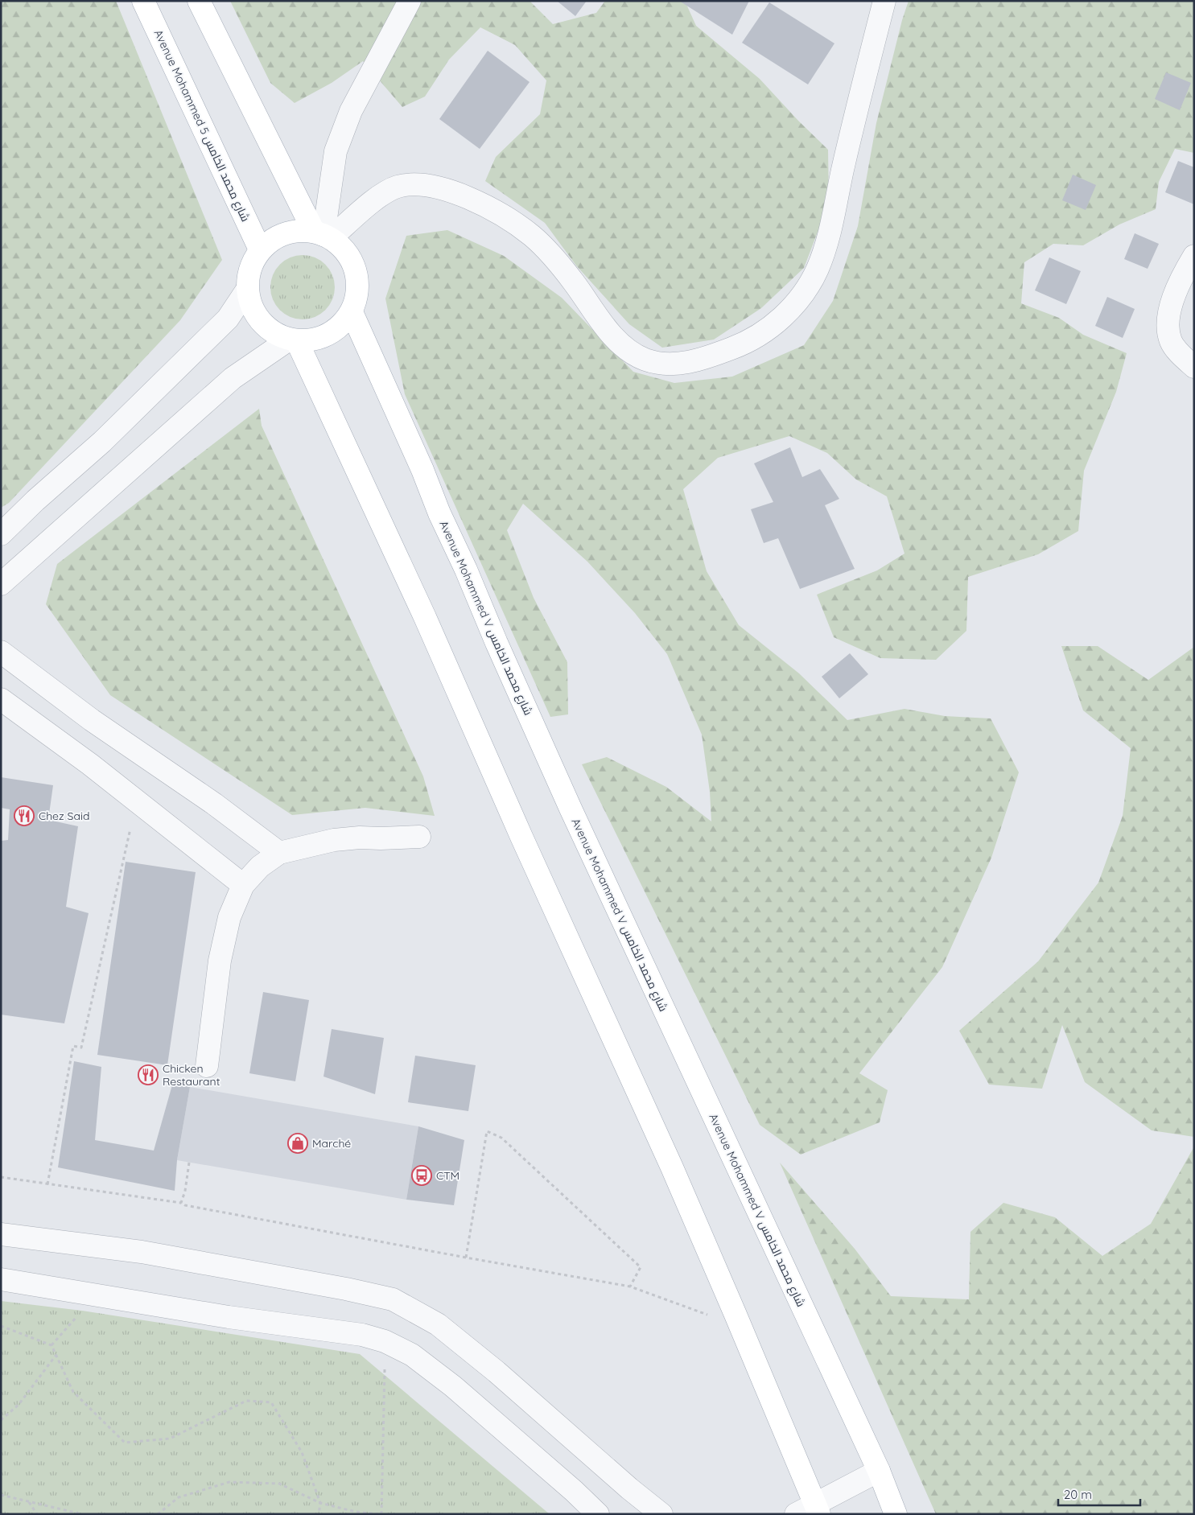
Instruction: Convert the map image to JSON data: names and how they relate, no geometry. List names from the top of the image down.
{
  "streets": {
    "main road": ["Avenue Mohammed 5 شارع محمد الخامس", "Avenue Mohammed V شارع محمد الخامس"]
  },
  "crossings": [
    ["Avenue Mohammed 5 شارع محمد الخامس", "Avenue Mohammed V شارع محمد الخامس"]
  ],
  "places": {
    "restaurant": ["Chez Said", "Chicken Restaurant"],
    "shop": ["Marché"],
    "bus stop": ["CTM"]
  },
  "scale_bar": "20 m"
}
